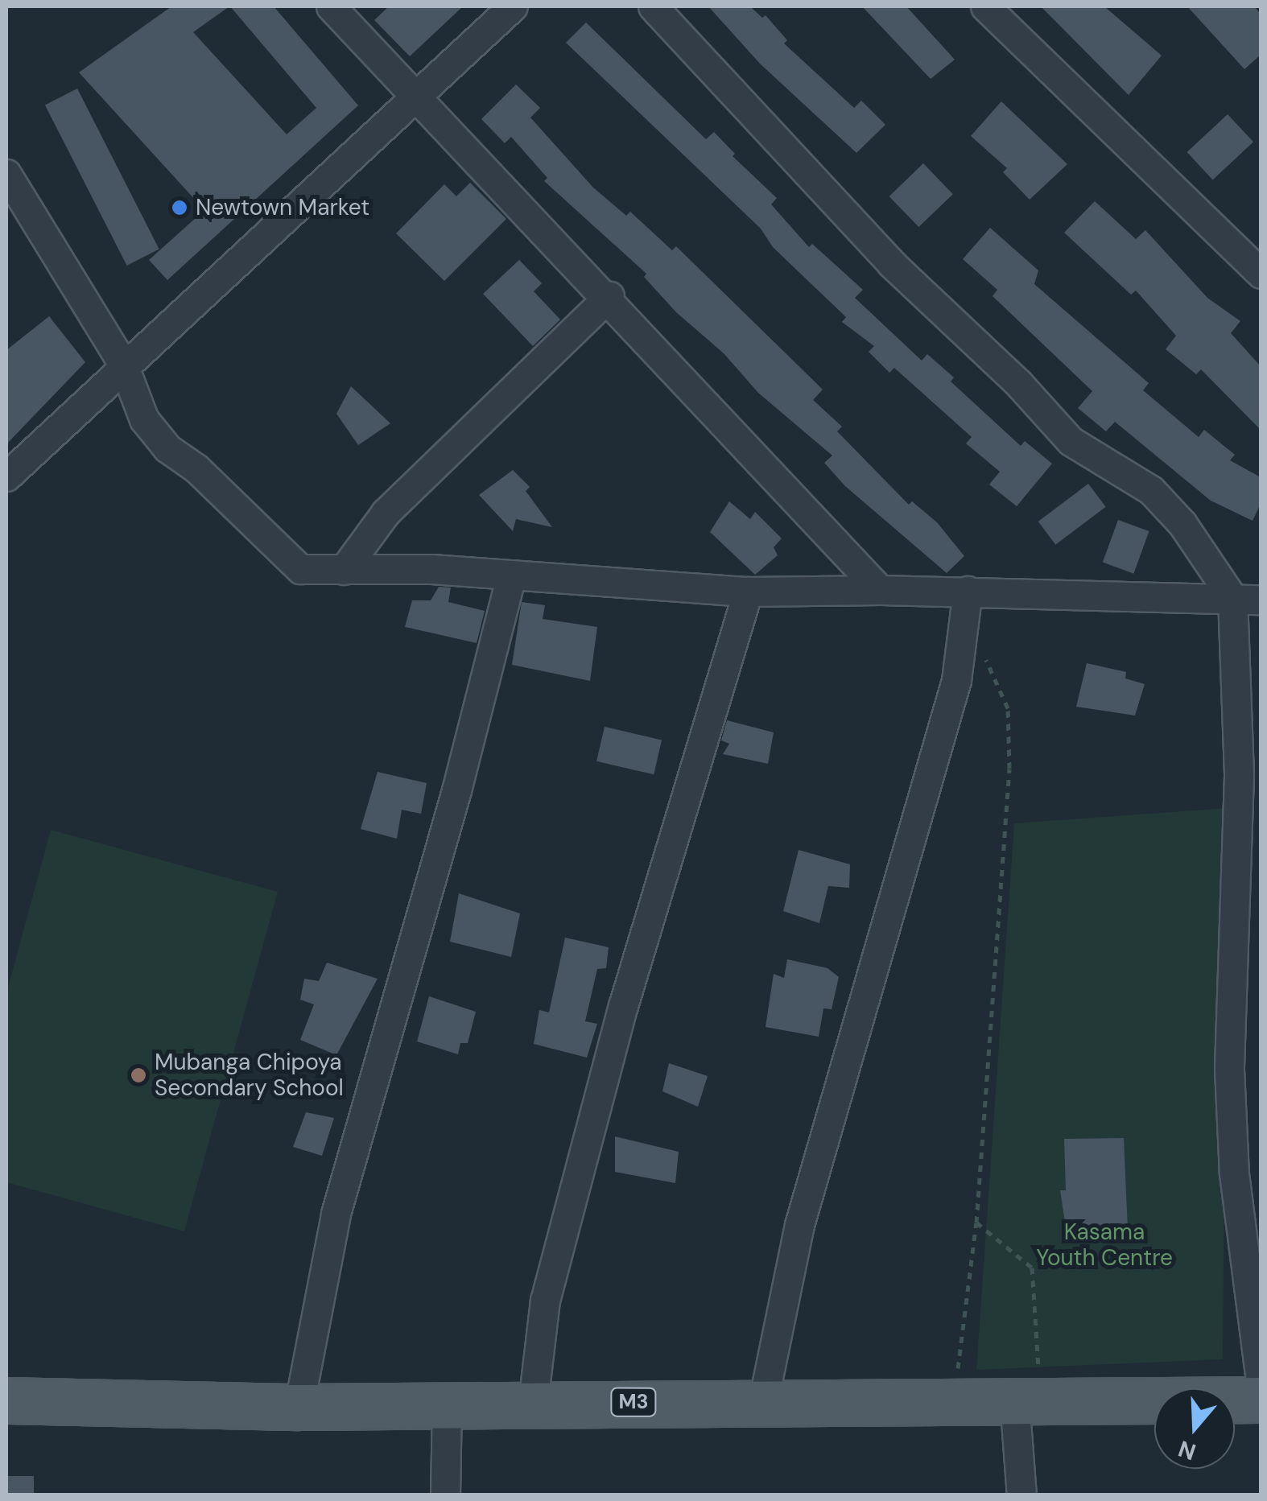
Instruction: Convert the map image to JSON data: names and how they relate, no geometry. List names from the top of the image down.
{
  "streets": {
    "main road": ["M3"]
  },
  "parks": ["Kasama Youth Centre"],
  "places": ["Newtown Market", "Mubanga Chipoya Secondary School"],
  "north": "bottom"
}
